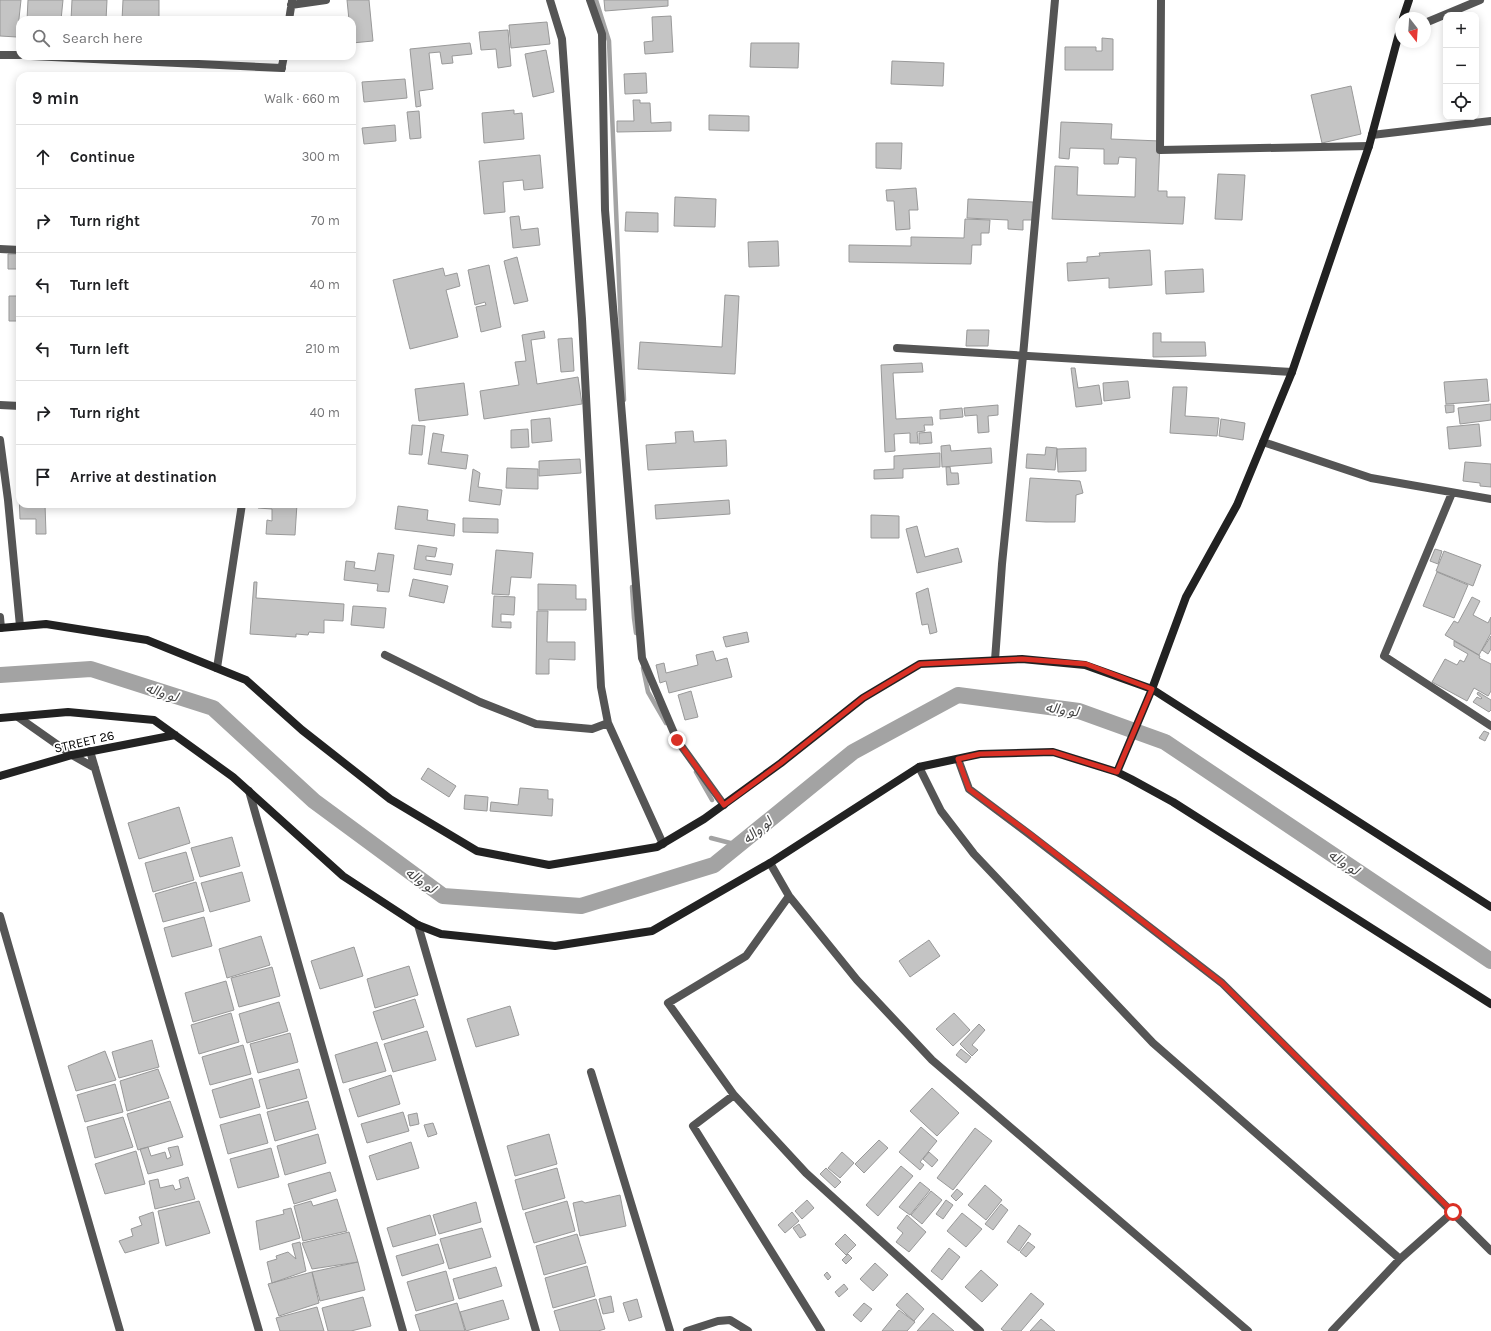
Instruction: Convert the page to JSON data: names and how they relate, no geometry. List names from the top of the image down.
{
  "streets": {
    "street": ["STREET 26"]
  },
  "water": ["لو واله"],
  "north": "bottom",
  "page": {
    "map_buttons": ["+", "−"],
    "search": "Search here",
    "heading": ["9 min", "Walk · 660 m"],
    "list": [
      ["Continue", "300 m"],
      ["Turn right", "70 m"],
      ["Turn left", "40 m"],
      ["Turn left", "210 m"],
      ["Turn right", "40 m"],
      "Arrive at destination"
    ]
  }
}
